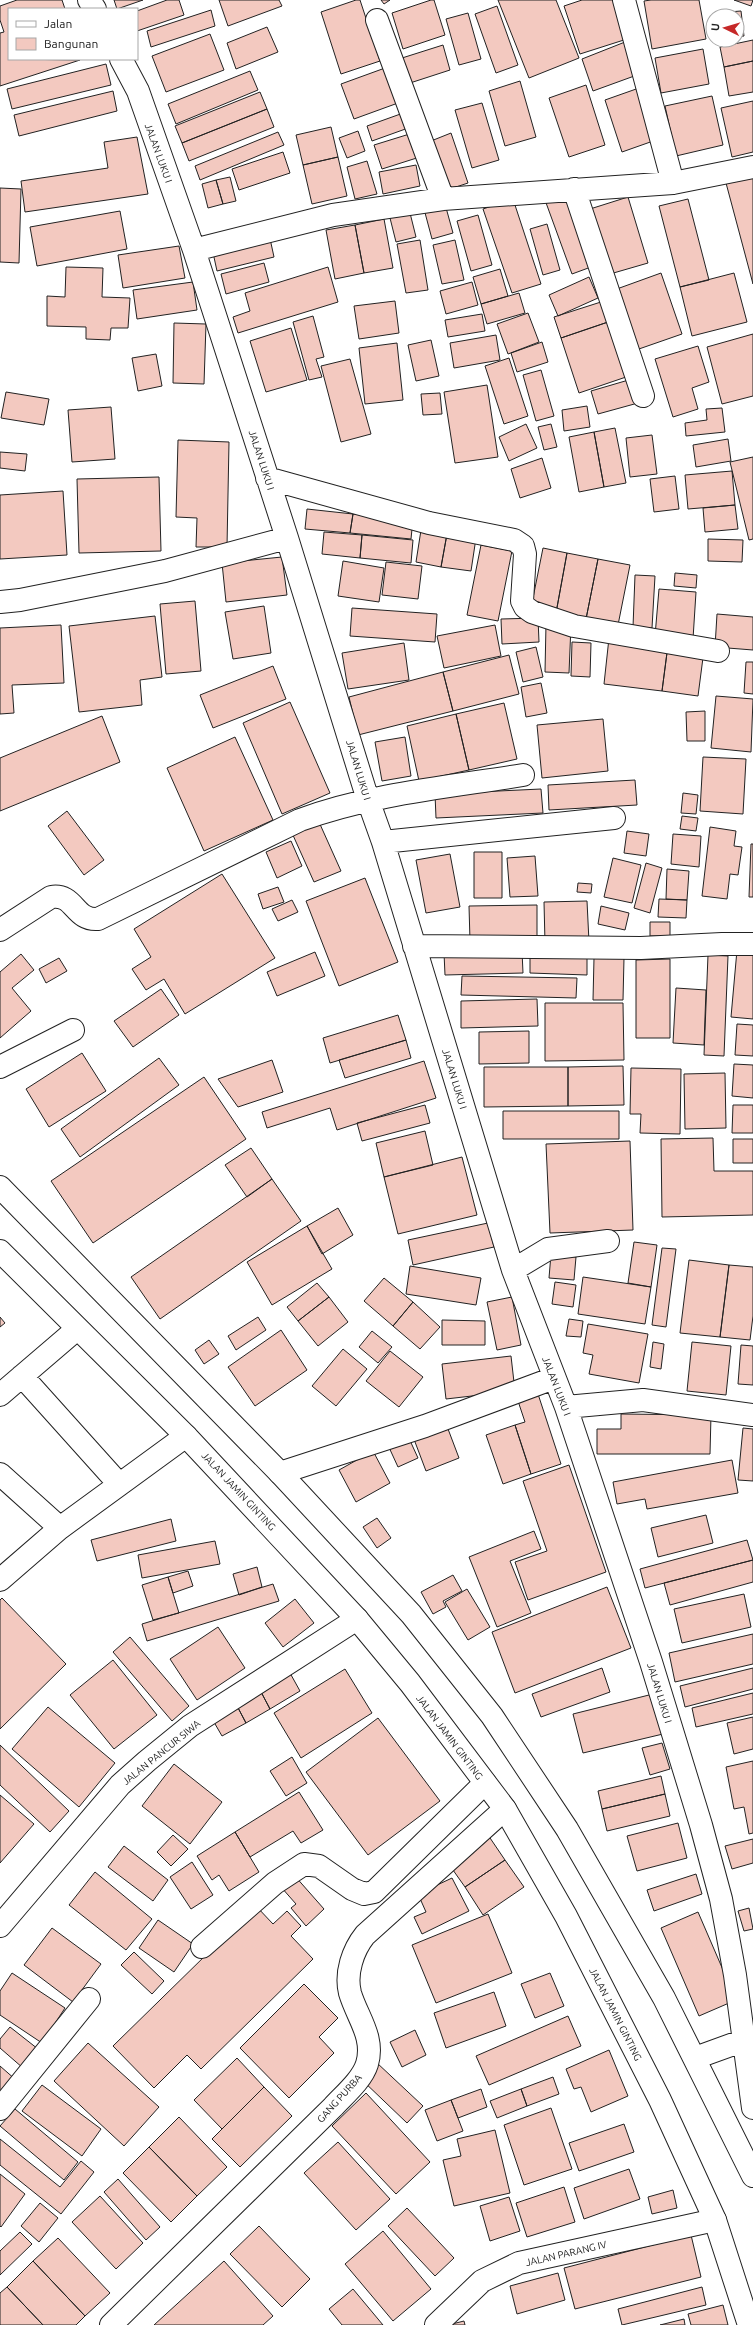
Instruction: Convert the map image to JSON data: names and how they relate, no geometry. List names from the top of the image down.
{
  "streets": {
    "main road": [
      "JALAN LUKU I",
      "JALAN JAMIN GINTING",
      "JALAN PANCUR SIWA",
      "GANG PURBA",
      "JALAN PARANG IV"
    ]
  },
  "crossings": [
    ["JALAN JAMIN GINTING", "JALAN PANCUR SIWA"],
    ["JALAN JAMIN GINTING", "GANG PURBA"],
    ["JALAN JAMIN GINTING", "JALAN PARANG IV"]
  ],
  "legend": ["Jalan", "Bangunan"],
  "north": "left"
}
